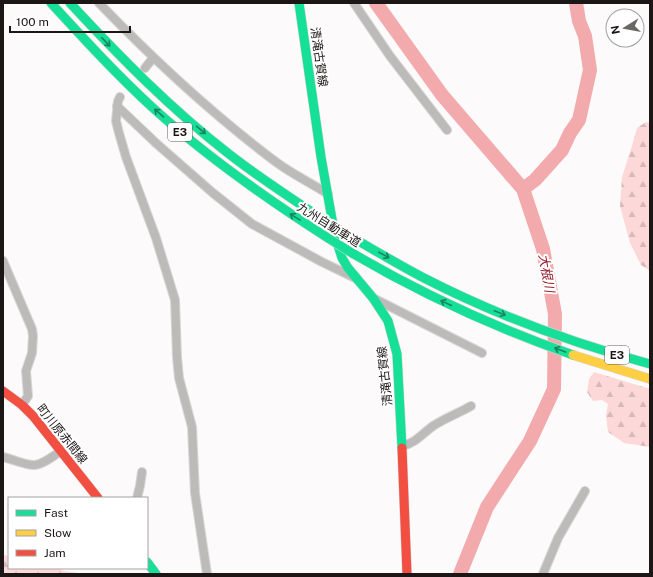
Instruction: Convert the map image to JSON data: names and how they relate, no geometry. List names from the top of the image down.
{
  "streets": {
    "main road": [
      "清滝古賀線",
      "E3",
      "九州自動車道",
      "町川原赤間線"
    ]
  },
  "water": ["大根川"],
  "legend": ["Fast", "Slow", "Jam"],
  "scale_bar": "100 m",
  "north": "left"
}
